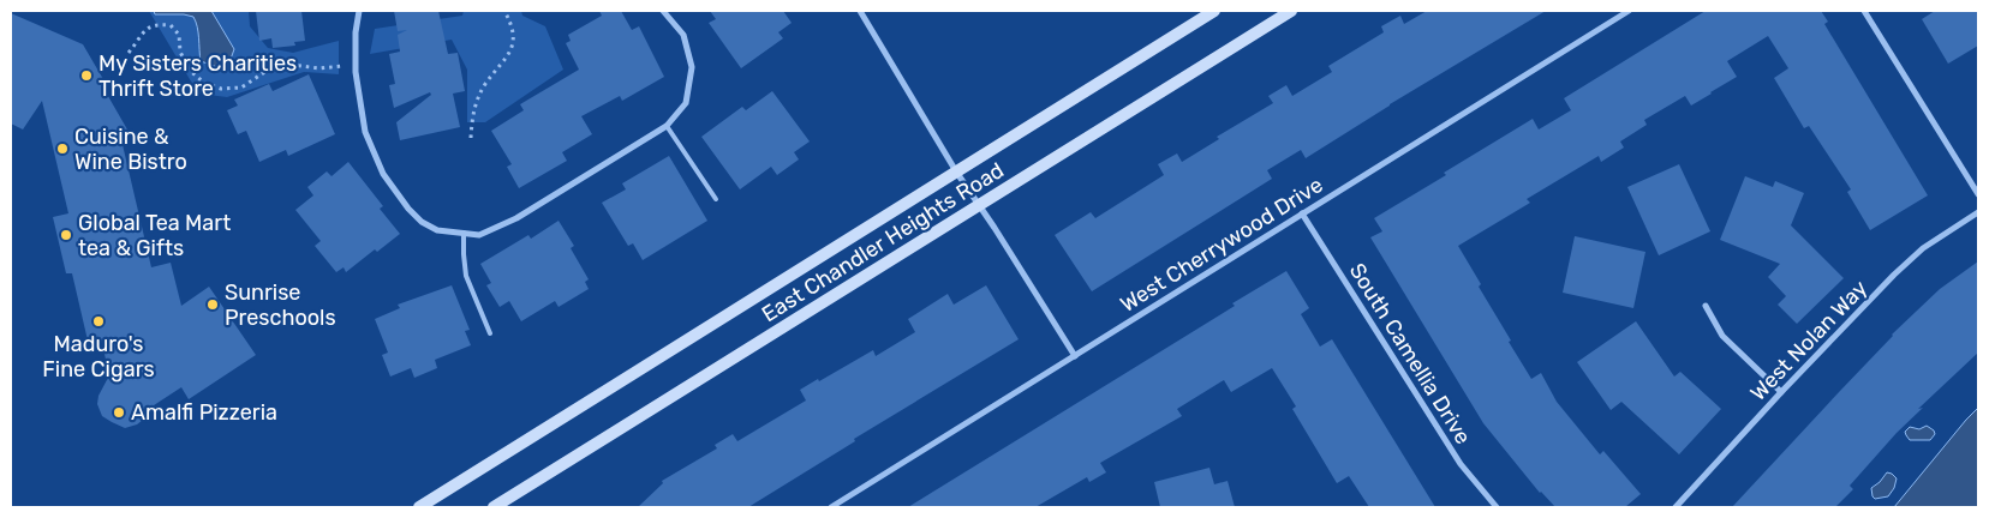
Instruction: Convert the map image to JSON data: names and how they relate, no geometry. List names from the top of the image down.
{
  "streets": {
    "main road": ["East Chandler Heights Road"],
    "street": ["West Cherrywood Drive", "West Nolan Way", "South Camellia Drive"]
  },
  "crossings": [
    ["West Cherrywood Drive", "South Camellia Drive"]
  ],
  "places": [
    "My Sisters Charities Thrift Store",
    "Cuisine & Wine Bistro",
    "Global Tea Mart tea & Gifts",
    "Sunrise Preschools",
    "Maduro's Fine Cigars",
    "Amalfi Pizzeria"
  ]
}
